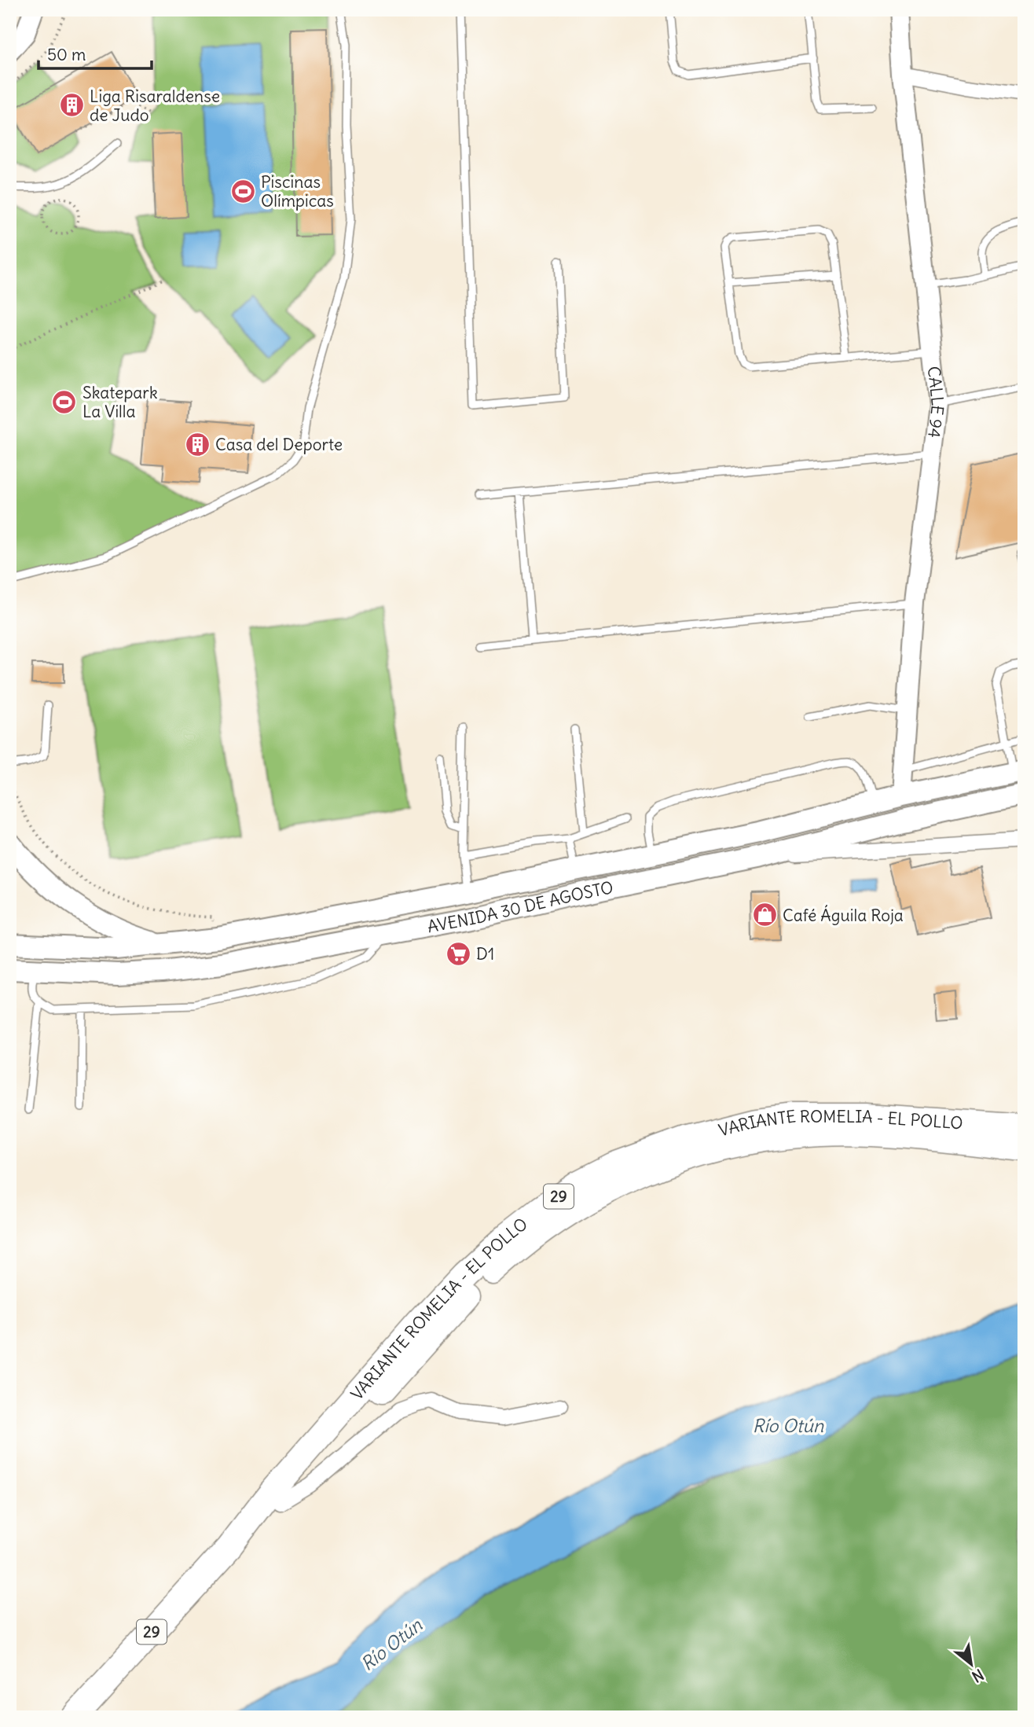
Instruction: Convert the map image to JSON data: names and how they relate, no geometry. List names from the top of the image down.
{
  "streets": {
    "highway": ["VARIANTE ROMELIA - EL POLLO", "29"],
    "main road": ["AVENIDA 30 DE AGOSTO"],
    "street": ["CALLE 94"]
  },
  "crossings": [
    ["CALLE 94", "AVENIDA 30 DE AGOSTO"]
  ],
  "water": ["Río Otún"],
  "places": {
    "building": ["Liga Risaraldense de Judo", "Casa del Deporte"],
    "sports": ["Piscinas Olímpicas", "Skatepark La Villa"],
    "shop": ["Café Águila Roja"],
    "supermarket": ["D1"]
  },
  "scale_bar": "50 m",
  "north": "bottom right"
}
